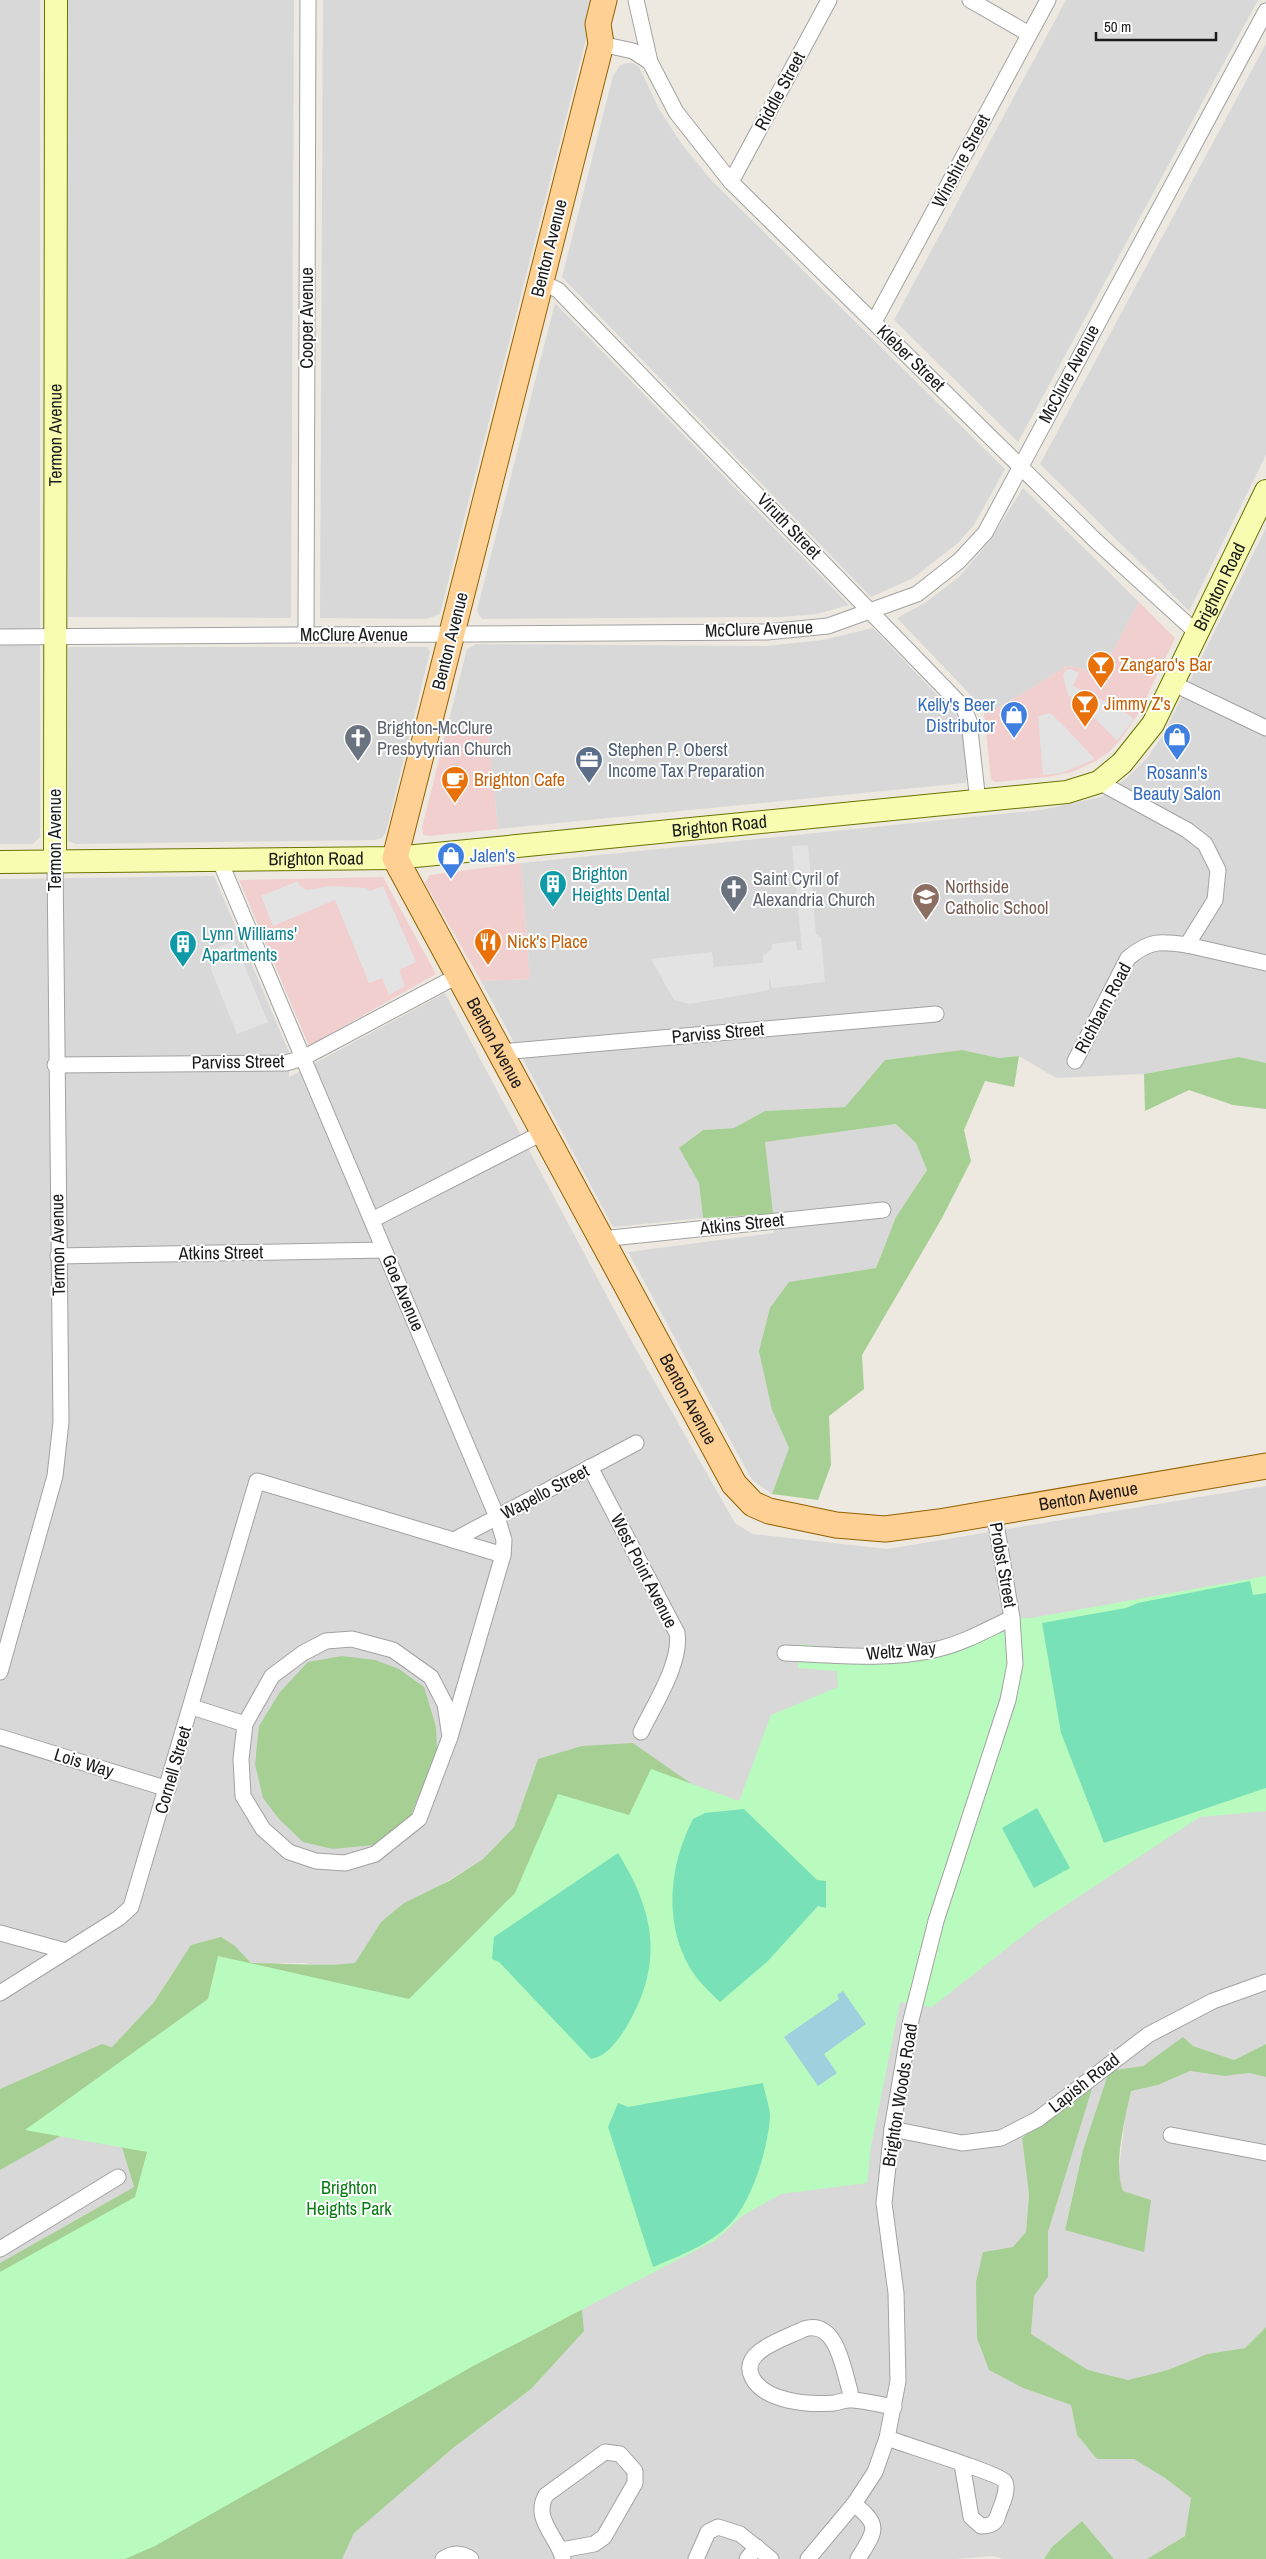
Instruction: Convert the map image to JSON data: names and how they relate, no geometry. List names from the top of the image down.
{
  "streets": {
    "main road": ["Benton Avenue"],
    "street": [
      "Riddle Street",
      "Winshire Street",
      "Cooper Avenue",
      "Kleber Street",
      "McClure Avenue",
      "Termon Avenue",
      "Viruth Street",
      "Brighton Road",
      "Richbarn Road",
      "Parviss Street",
      "Atkins Street",
      "Goe Avenue",
      "Wapello Street",
      "Probst Street",
      "West Point Avenue",
      "Weltz Way",
      "Lois Way",
      "Cornell Street",
      "Lapish Road",
      "Brighton Woods Road"
    ]
  },
  "crossings": [
    ["Riddle Street", "Kleber Street"],
    ["Winshire Street", "Kleber Street"],
    ["Benton Avenue", "McClure Avenue"],
    ["Benton Avenue", "Viruth Street"],
    ["Benton Avenue", "Brighton Road"],
    ["Benton Avenue", "Parviss Street"],
    ["Benton Avenue", "Atkins Street"],
    ["Benton Avenue", "Probst Street"],
    ["Cooper Avenue", "McClure Avenue"],
    ["Kleber Street", "McClure Avenue"],
    ["Kleber Street", "Brighton Road"],
    ["McClure Avenue", "Termon Avenue"],
    ["McClure Avenue", "Viruth Street"],
    ["Termon Avenue", "Brighton Road"],
    ["Termon Avenue", "Parviss Street"],
    ["Termon Avenue", "Atkins Street"],
    ["Viruth Street", "Brighton Road"],
    ["Brighton Road", "Goe Avenue"],
    ["Parviss Street", "Goe Avenue"],
    ["Atkins Street", "Goe Avenue"],
    ["Goe Avenue", "Wapello Street"],
    ["Wapello Street", "West Point Avenue"],
    ["Wapello Street", "Cornell Street"],
    ["Probst Street", "Weltz Way"],
    ["Probst Street", "Brighton Woods Road"],
    ["Weltz Way", "Brighton Woods Road"],
    ["Lois Way", "Cornell Street"],
    ["Lapish Road", "Brighton Woods Road"]
  ],
  "parks": ["Brighton Heights Park"],
  "places": {
    "bar": ["Zangaro's Bar", "Jimmy Z's"],
    "shop": ["Kelly's Beer Distributor", "Rosann's Beauty Salon", "Jalen's"],
    "church": ["Brighton-McClure Presbytyrian Church", "Saint Cyril of Alexandria Church"],
    "office": ["Stephen P. Oberst Income Tax Preparation"],
    "cafe": ["Brighton Cafe"],
    "building": ["Brighton Heights Dental", "Lynn Williams' Apartments"],
    "school or university": ["Northside Catholic School"],
    "restaurant": ["Nick's Place"]
  },
  "scale_bar": "50 m"
}
